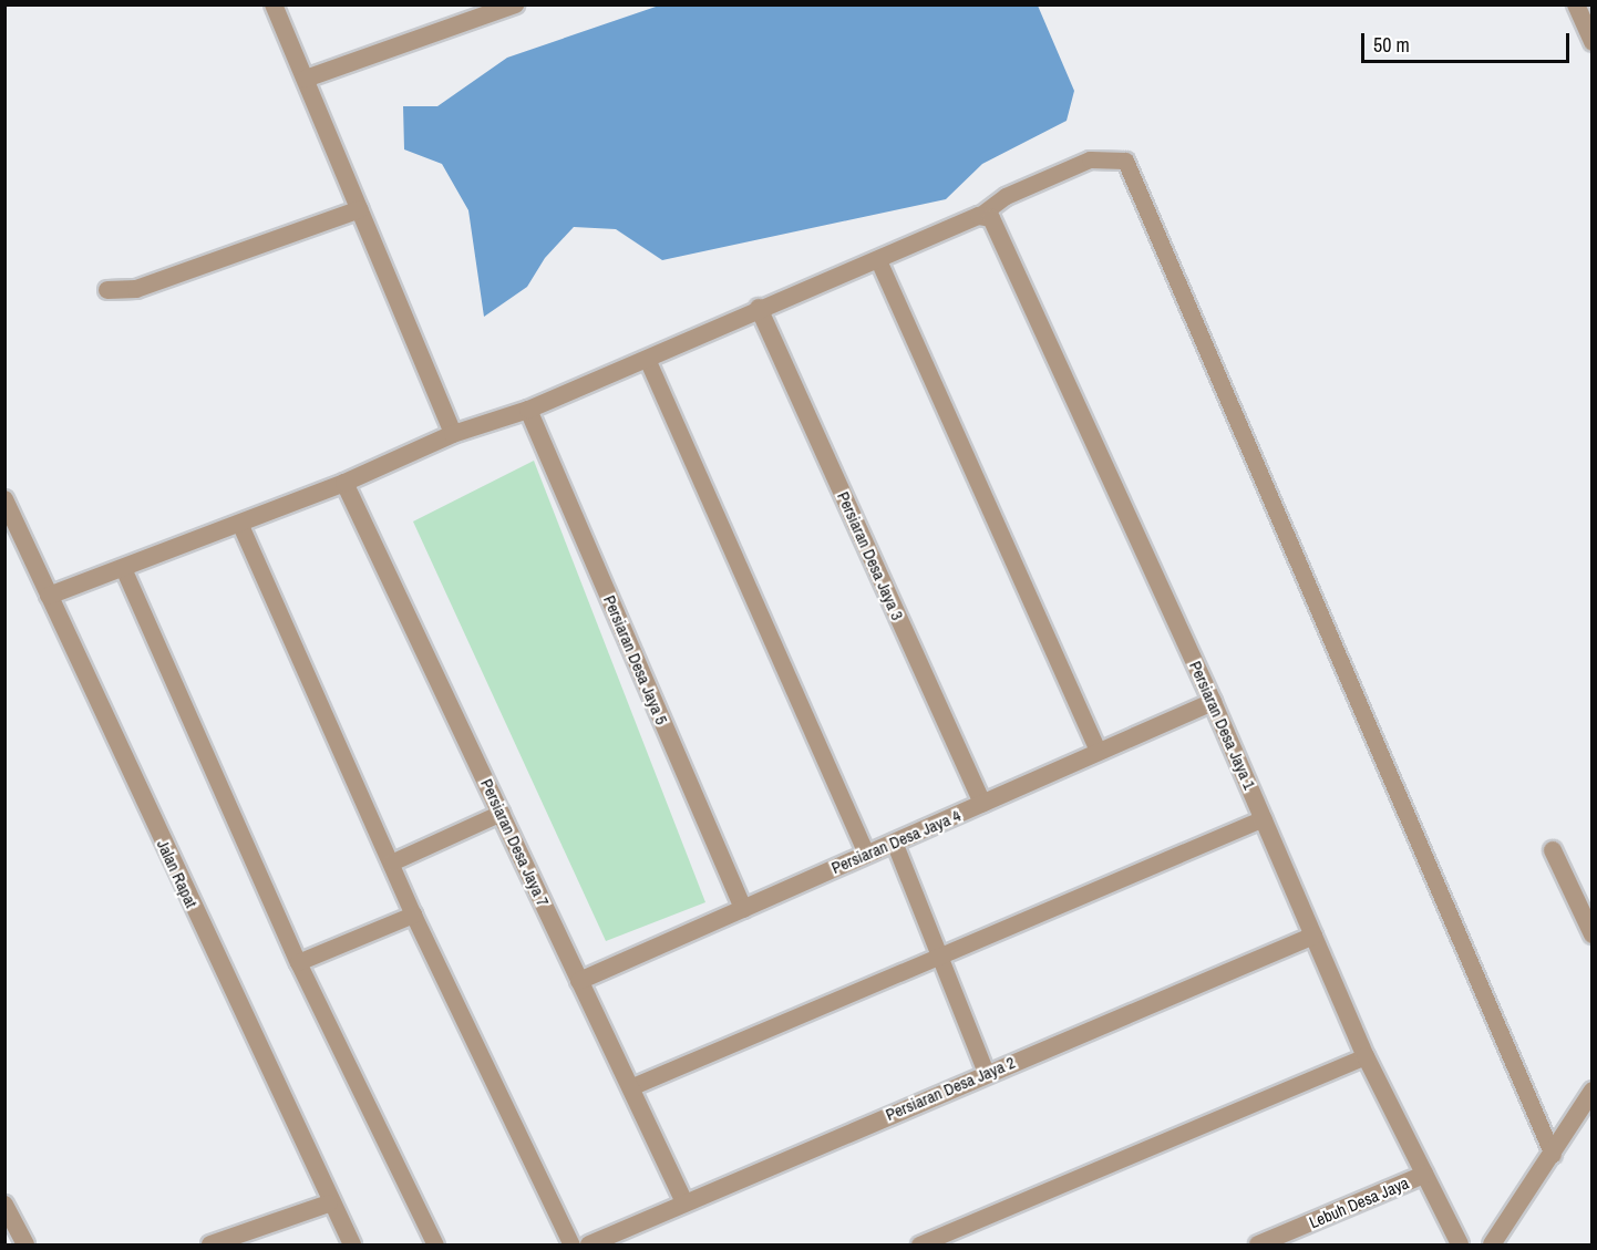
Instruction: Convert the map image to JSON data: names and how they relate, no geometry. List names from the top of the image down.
{
  "streets": {
    "street": [
      "Persiaran Desa Jaya 3",
      "Persiaran Desa Jaya 5",
      "Persiaran Desa Jaya 1",
      "Persiaran Desa Jaya 4",
      "Persiaran Desa Jaya 7",
      "Jalan Rapat",
      "Persiaran Desa Jaya 2",
      "Lebuh Desa Jaya"
    ]
  },
  "crossings": [
    ["Persiaran Desa Jaya 3", "Persiaran Desa Jaya 4"],
    ["Persiaran Desa Jaya 5", "Persiaran Desa Jaya 4"],
    ["Persiaran Desa Jaya 1", "Persiaran Desa Jaya 4"],
    ["Persiaran Desa Jaya 1", "Persiaran Desa Jaya 2"],
    ["Persiaran Desa Jaya 1", "Lebuh Desa Jaya"],
    ["Persiaran Desa Jaya 4", "Persiaran Desa Jaya 7"],
    ["Persiaran Desa Jaya 7", "Persiaran Desa Jaya 2"]
  ],
  "scale_bar": "50 m"
}
